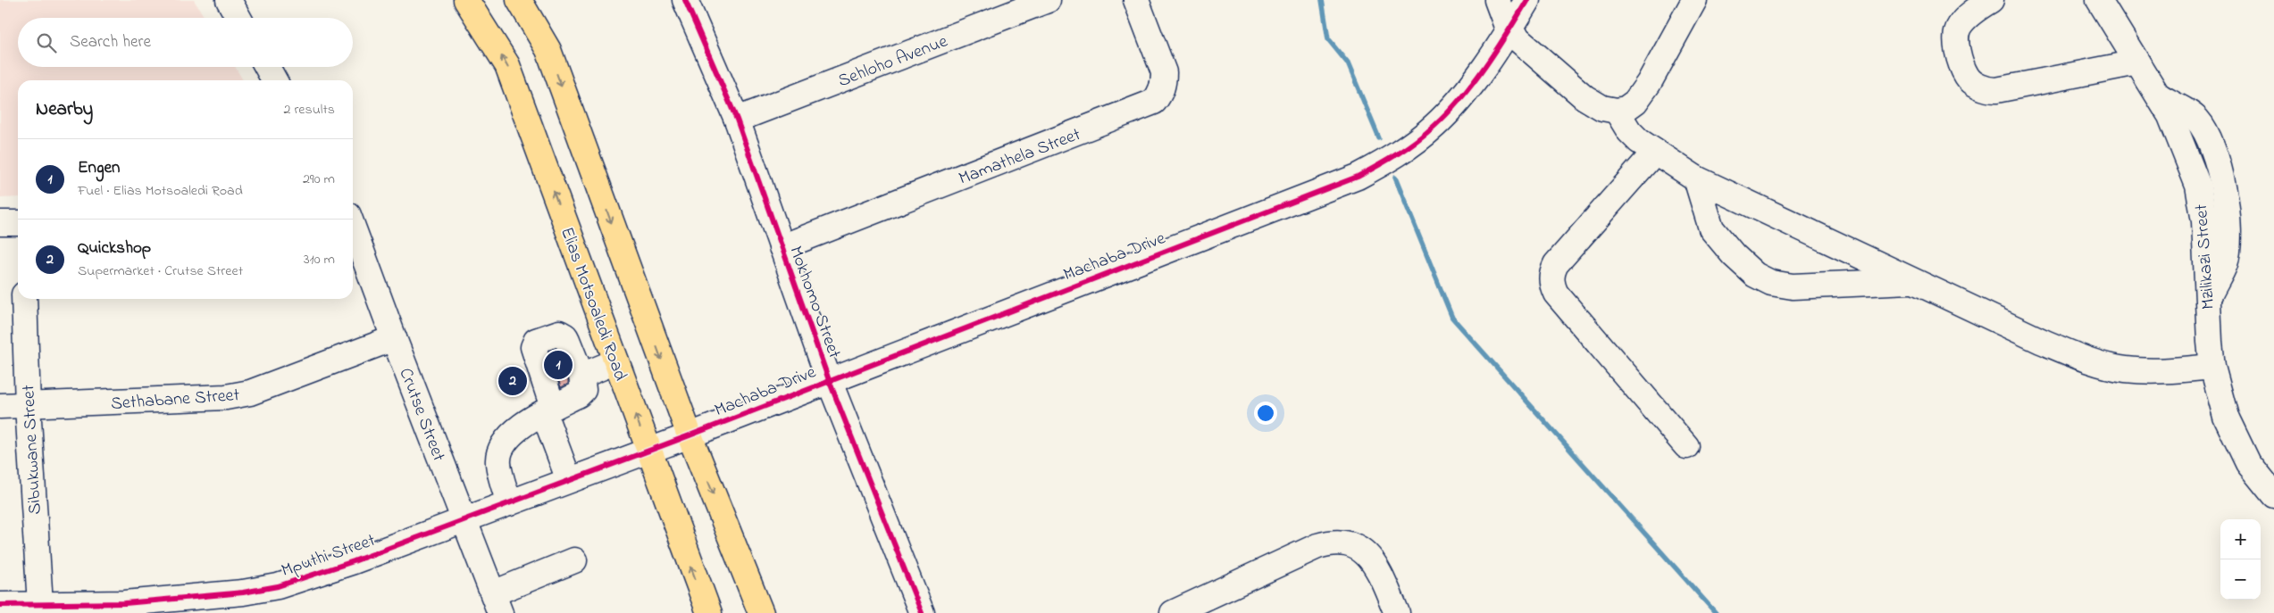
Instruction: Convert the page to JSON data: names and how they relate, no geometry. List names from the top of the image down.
{
  "streets": {
    "main road": ["Elias Motsoaledi Road"],
    "street": [
      "Sehloho Avenue",
      "Mamathela Street",
      "Machaba Drive",
      "Mzilikazi Street",
      "Mokhomo Street",
      "Sethabane Street",
      "Crutse Street",
      "Sibukwane Street",
      "Mputhi Street"
    ]
  },
  "crossings": [
    ["Sehloho Avenue", "Mokhomo Street"],
    ["Mamathela Street", "Mokhomo Street"],
    ["Machaba Drive", "Mokhomo Street"],
    ["Machaba Drive", "Elias Motsoaledi Road"],
    ["Machaba Drive", "Mputhi Street"],
    ["Elias Motsoaledi Road", "Mputhi Street"],
    ["Sethabane Street", "Crutse Street"],
    ["Sethabane Street", "Sibukwane Street"],
    ["Crutse Street", "Mputhi Street"],
    ["Sibukwane Street", "Mputhi Street"]
  ],
  "page": {
    "search": "Search here",
    "heading": ["Nearby", "2 results"],
    "list": [
      {
        "mark": "1",
        "name": "Engen",
        "note": "Fuel · Elias Motsoaledi Road",
        "value": "290 m"
      },
      {
        "mark": "2",
        "name": "Quickshop",
        "note": "Supermarket · Crutse Street",
        "value": "310 m"
      }
    ],
    "pins": ["1", "2"],
    "map_buttons": ["+", "−"]
  }
}
